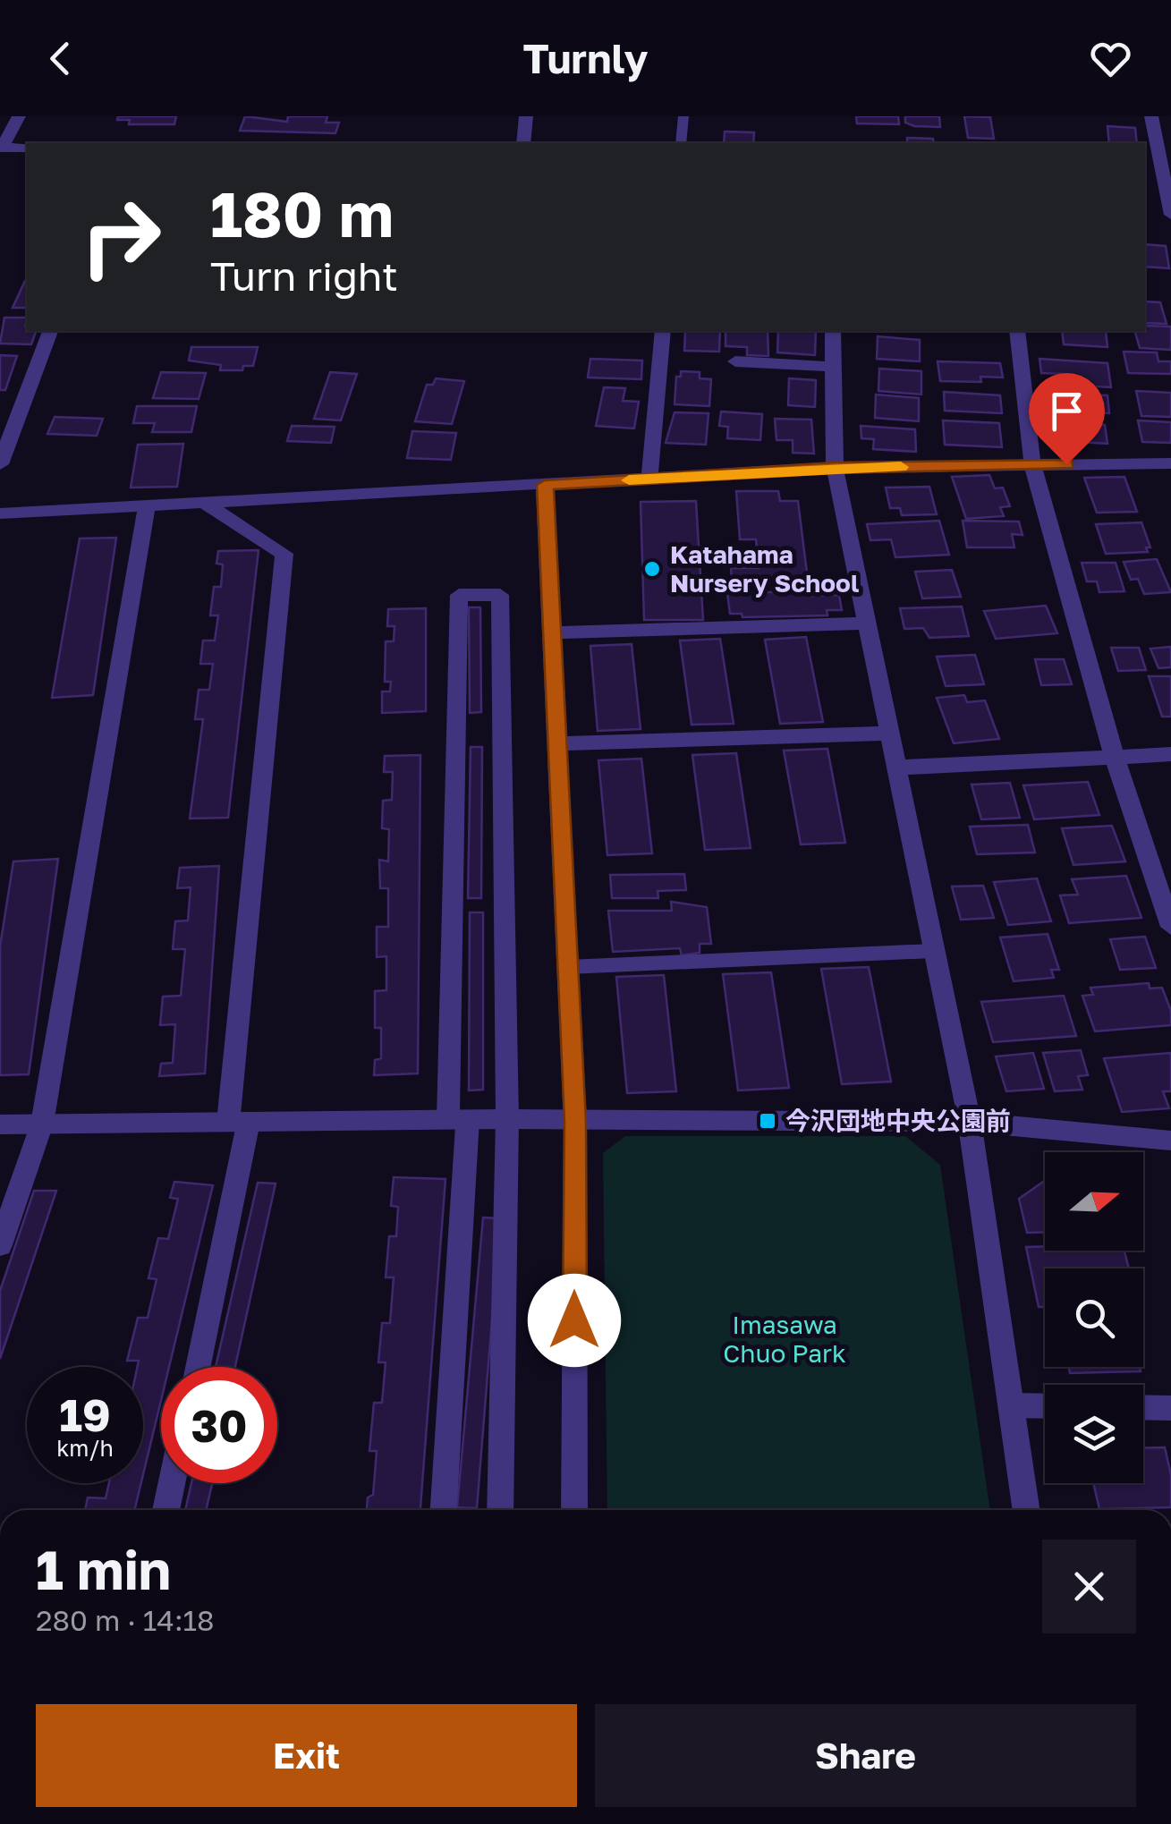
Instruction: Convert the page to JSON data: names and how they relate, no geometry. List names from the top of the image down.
{
  "parks": ["Imasawa Chuo Park"],
  "places": {
    "other": ["Katahama Nursery School"],
    "transit": ["今沢団地中央公園前"]
  },
  "north": "right",
  "page": {
    "header": "Turnly",
    "turn": ["180 m", "Turn right"],
    "speed": "19 km/h",
    "limit": "30",
    "heading": ["1 min", "280 m · 14:18"],
    "buttons": ["Exit", "Share"]
  }
}
